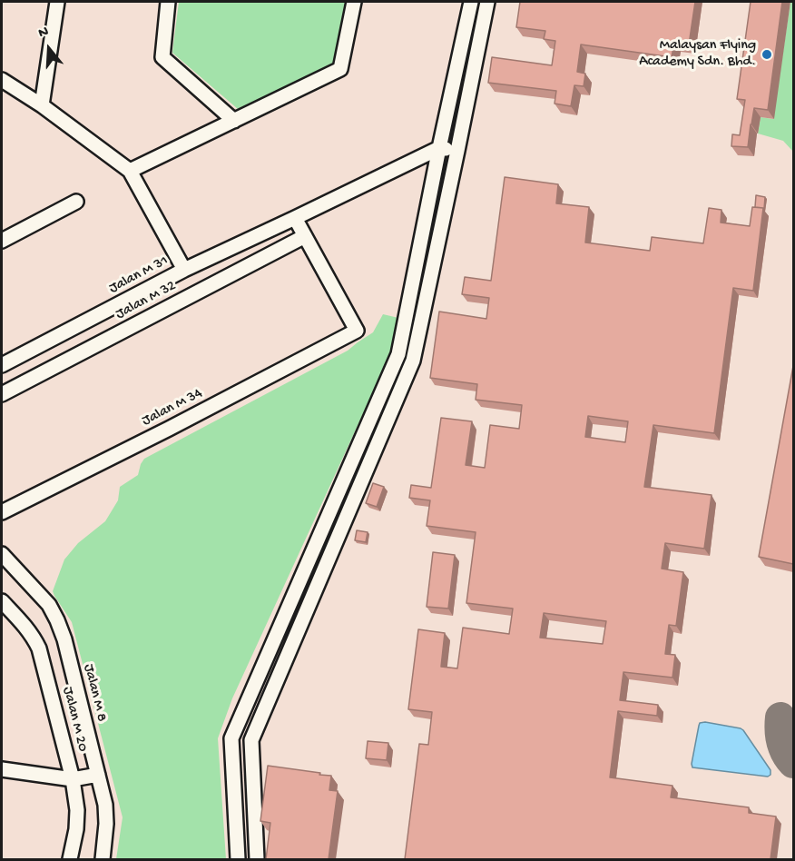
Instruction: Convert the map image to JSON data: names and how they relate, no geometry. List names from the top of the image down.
{
  "streets": {
    "street": [
      "Jalan M 31",
      "Jalan M 32",
      "Jalan M 34",
      "Jalan M 8",
      "Jalan M 20"
    ]
  },
  "crossings": [
    ["Jalan M 32", "Jalan M 34"]
  ],
  "places": ["Malaysan Flying Academy Sdn. Bhd."],
  "north": "top"
}
